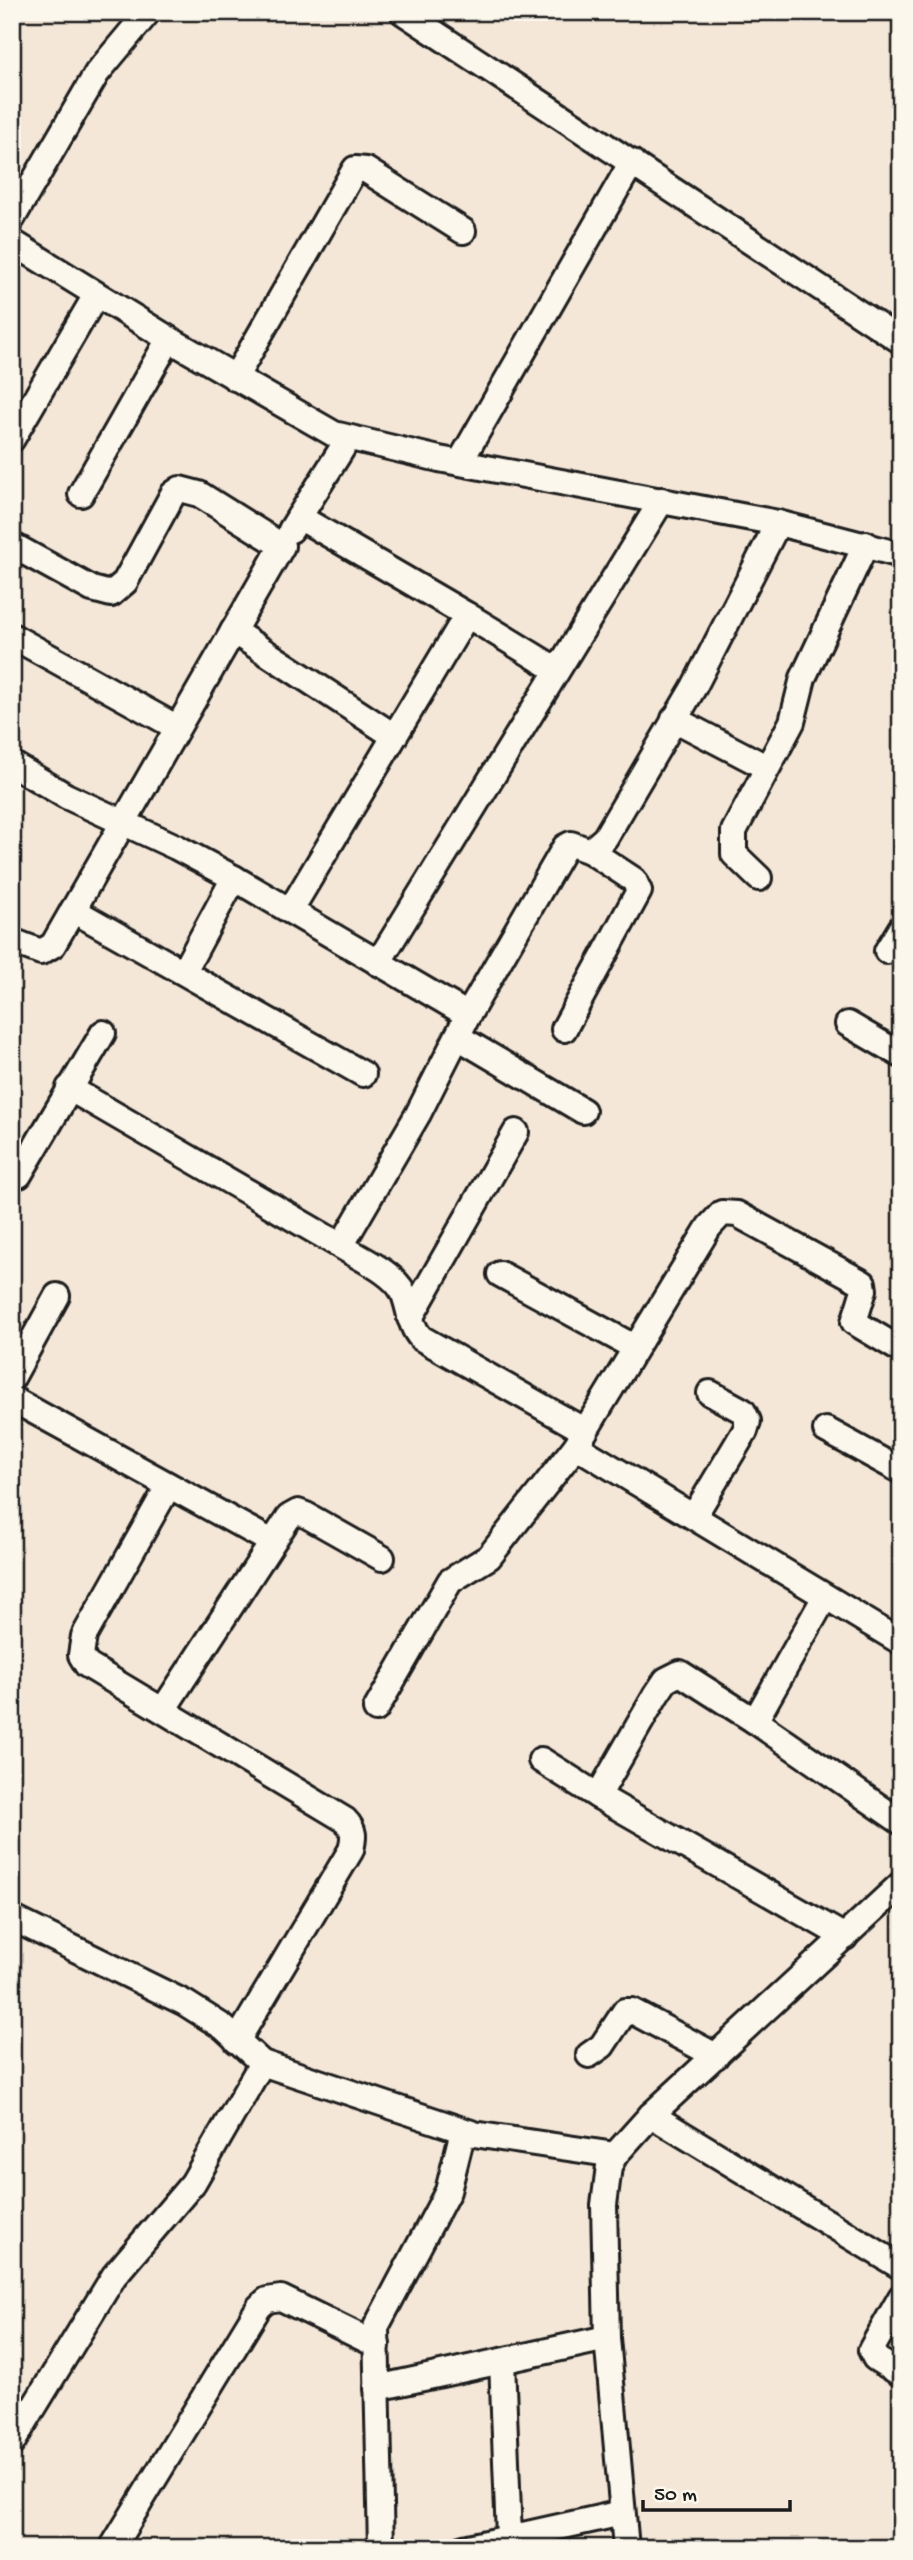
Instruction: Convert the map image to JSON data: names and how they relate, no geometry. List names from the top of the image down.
{
  "scale_bar": "50 m"
}
